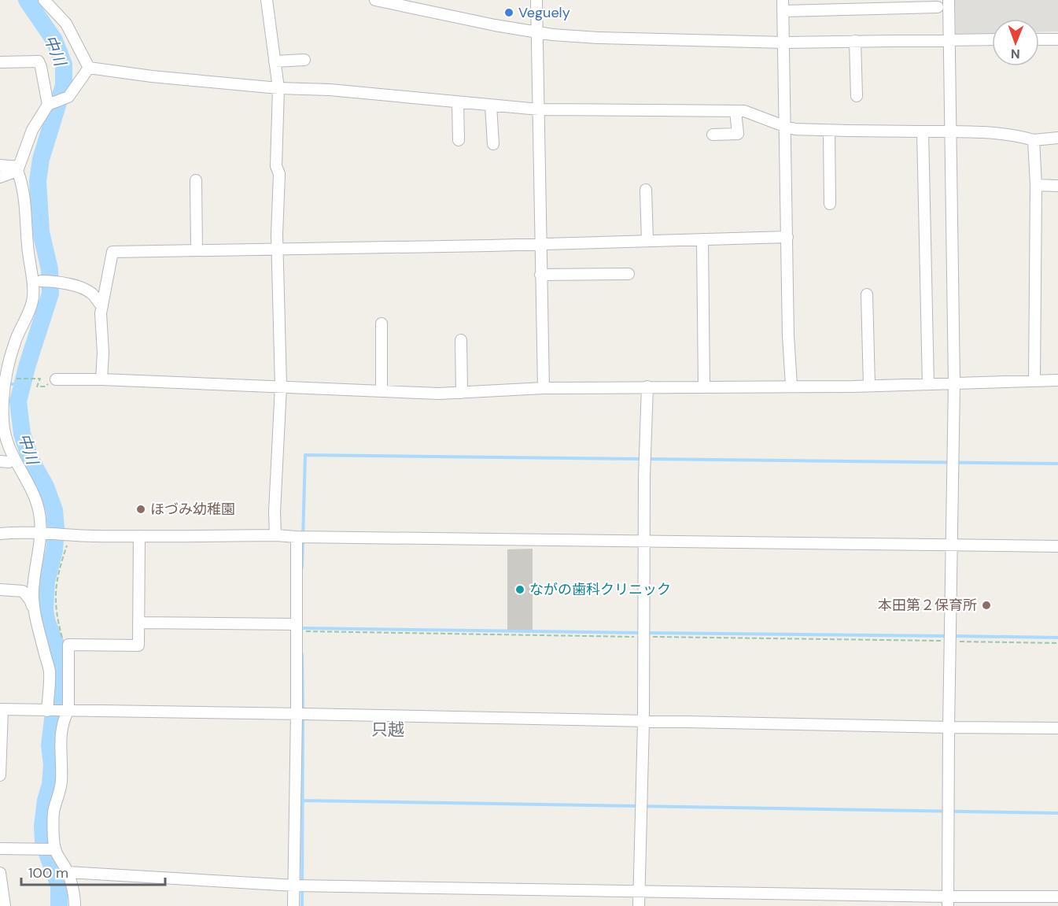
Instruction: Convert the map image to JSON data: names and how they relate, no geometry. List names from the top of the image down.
{
  "districts": ["只越"],
  "water": ["中川"],
  "places": [
    "Veguely",
    "ほづみ幼稚園",
    "ながの歯科クリニック",
    "本田第２保育所"
  ],
  "scale_bar": "100 m",
  "north": "bottom"
}
